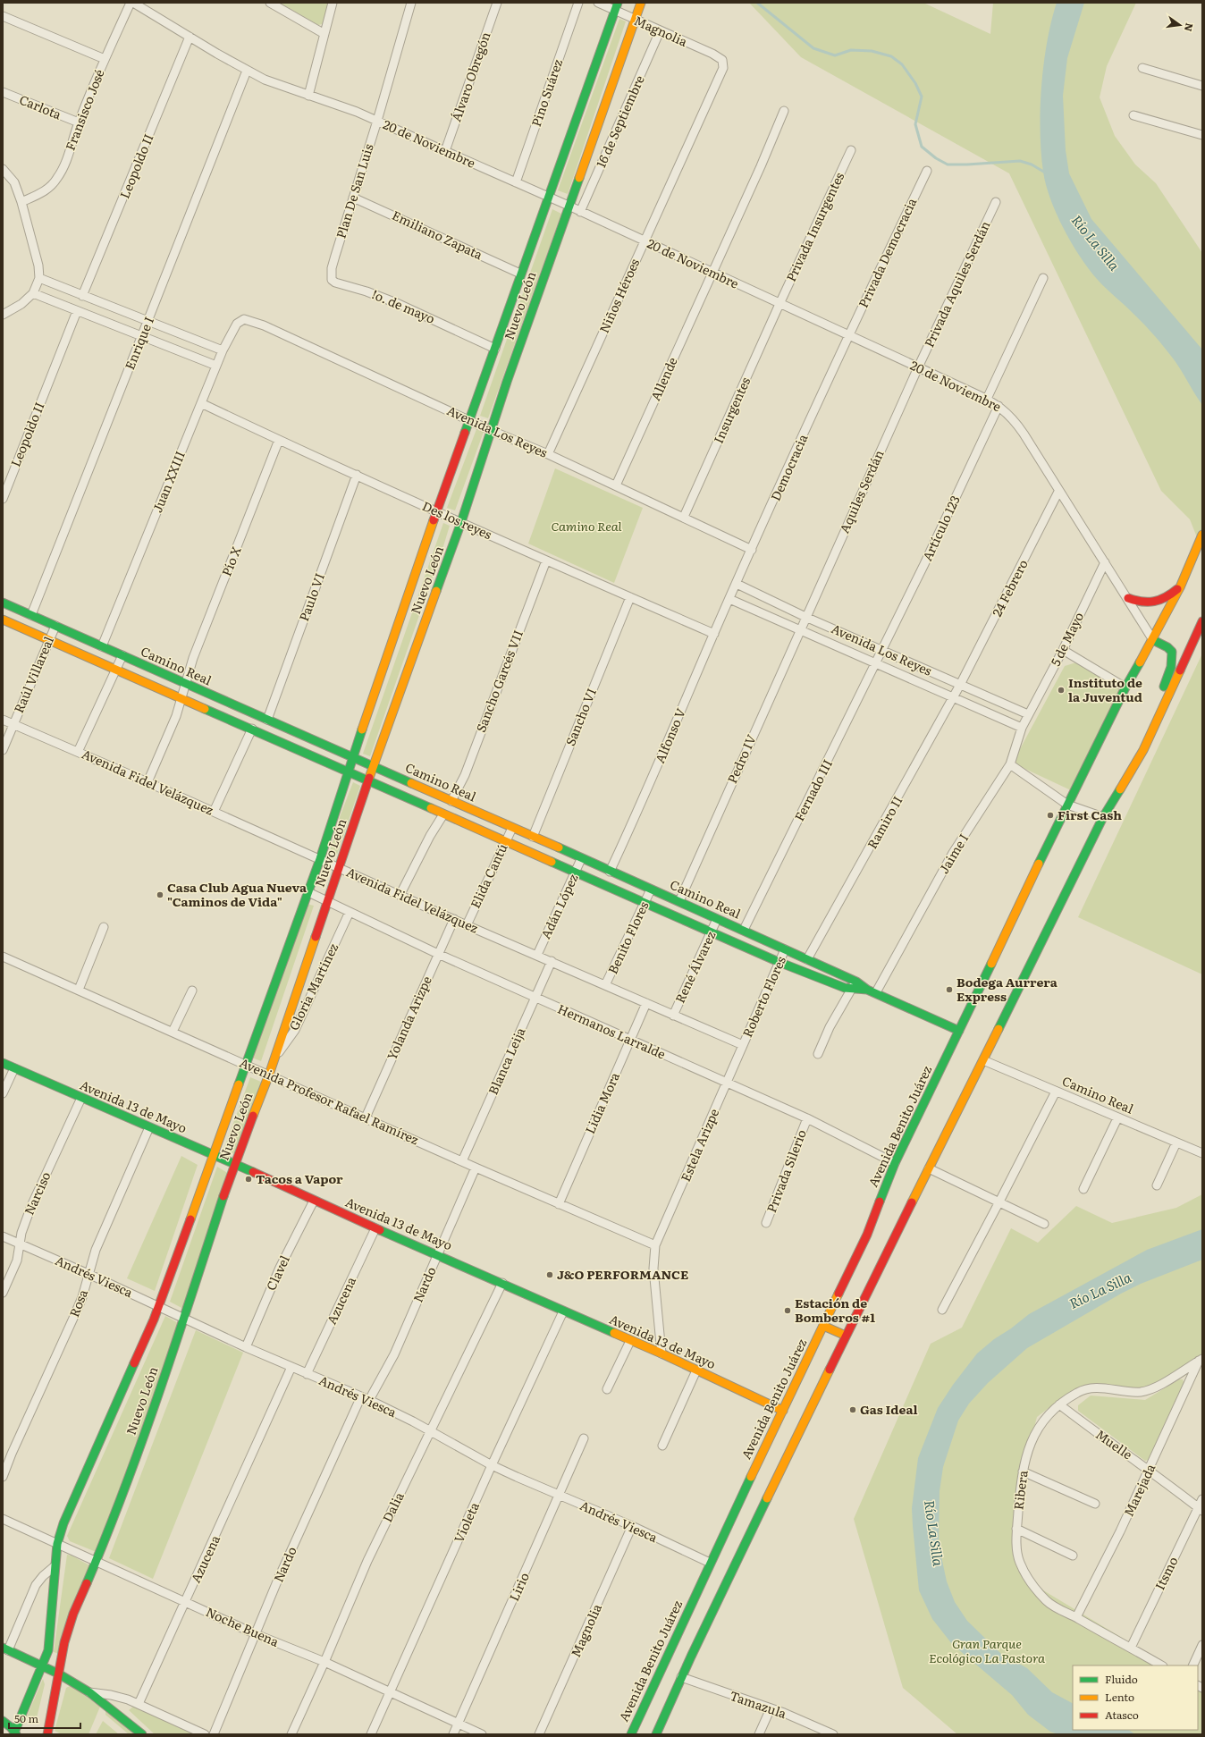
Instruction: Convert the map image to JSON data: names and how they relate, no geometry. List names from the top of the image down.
{
  "streets": {
    "street": [
      "Magnolia",
      "Álvaro Obregón",
      "Pino Suárez",
      "Carlota",
      "Fransisco José",
      "16 de Septiembre",
      "20 de Noviembre",
      "Leopoldo II",
      "Plan De San Luis",
      "Privada Insurgentes",
      "Emiliano Zapata",
      "Privada Democracia",
      "Privada Aquiles Serdán",
      "Niños Héroes",
      "Nuevo León",
      "!o. de mayo",
      "Enrique I",
      "Allende",
      "Insurgentes",
      "Avenida Los Reyes",
      "Democracia",
      "Juan XXIII",
      "Aquiles Serdán",
      "Des los reyes",
      "Artículo 123",
      "Pío X",
      "24 Febrero",
      "Paulo VI",
      "5 de Mayo",
      "Camino Real",
      "Raúl Villareal",
      "Sancho Garcés VII",
      "Sancho VI",
      "Alfonso V",
      "Pedro IV",
      "Avenida Fidel Velázquez",
      "Fernado III",
      "Ramiro II",
      "Jaime I",
      "Elida Cantú",
      "Adán López",
      "Benito Flores",
      "René Álvarez",
      "Gloria Martinez",
      "Roberto Flores",
      "Yolanda Arizpe",
      "Hermanos Larralde",
      "Blanca Leija",
      "Avenida Profesor Rafael Ramírez",
      "Lidia Mora",
      "Avenida 13 de Mayo",
      "Avenida Benito Juárez",
      "Estela Arizpe",
      "Privada Silerio",
      "Narciso",
      "Clavel",
      "Andrés Viesca",
      "Nardo",
      "Azucena",
      "Rosa",
      "Muelle",
      "Ribera",
      "Marejada",
      "Dalia",
      "Violeta",
      "Itsmo",
      "Lirio",
      "Noche Buena",
      "Tamazula"
    ]
  },
  "crossings": [
    ["Magnolia", "16 de Septiembre"],
    ["Magnolia", "Niños Héroes"],
    ["Magnolia", "Nuevo León"],
    ["Magnolia", "Andrés Viesca"],
    ["Álvaro Obregón", "20 de Noviembre"],
    ["Pino Suárez", "20 de Noviembre"],
    ["Carlota", "Fransisco José"],
    ["16 de Septiembre", "20 de Noviembre"],
    ["20 de Noviembre", "Leopoldo II"],
    ["20 de Noviembre", "Plan De San Luis"],
    ["20 de Noviembre", "Privada Insurgentes"],
    ["20 de Noviembre", "Privada Democracia"],
    ["20 de Noviembre", "Privada Aquiles Serdán"],
    ["20 de Noviembre", "Niños Héroes"],
    ["20 de Noviembre", "Nuevo León"],
    ["20 de Noviembre", "Enrique I"],
    ["20 de Noviembre", "Allende"],
    ["20 de Noviembre", "Insurgentes"],
    ["20 de Noviembre", "Democracia"],
    ["20 de Noviembre", "Aquiles Serdán"],
    ["20 de Noviembre", "Artículo 123"],
    ["20 de Noviembre", "24 Febrero"],
    ["20 de Noviembre", "5 de Mayo"],
    ["20 de Noviembre", "Avenida Benito Juárez"],
    ["Plan De San Luis", "Emiliano Zapata"],
    ["Plan De San Luis", "!o. de mayo"],
    ["Privada Insurgentes", "Insurgentes"],
    ["Emiliano Zapata", "Nuevo León"],
    ["Privada Democracia", "Democracia"],
    ["Privada Aquiles Serdán", "Aquiles Serdán"],
    ["Niños Héroes", "Avenida Los Reyes"],
    ["Nuevo León", "!o. de mayo"],
    ["Nuevo León", "Avenida Los Reyes"],
    ["Nuevo León", "Des los reyes"],
    ["Nuevo León", "Camino Real"],
    ["Nuevo León", "Avenida Fidel Velázquez"],
    ["Nuevo León", "Gloria Martinez"],
    ["Nuevo León", "Hermanos Larralde"],
    ["Nuevo León", "Avenida Profesor Rafael Ramírez"],
    ["Nuevo León", "Avenida 13 de Mayo"],
    ["Nuevo León", "Andrés Viesca"],
    ["Nuevo León", "Noche Buena"],
    ["Enrique I", "Camino Real"],
    ["Allende", "Avenida Los Reyes"],
    ["Insurgentes", "Avenida Los Reyes"],
    ["Avenida Los Reyes", "Democracia"],
    ["Avenida Los Reyes", "Juan XXIII"],
    ["Avenida Los Reyes", "Aquiles Serdán"],
    ["Avenida Los Reyes", "Artículo 123"],
    ["Avenida Los Reyes", "24 Febrero"],
    ["Avenida Los Reyes", "5 de Mayo"],
    ["Avenida Los Reyes", "Alfonso V"],
    ["Avenida Los Reyes", "Pedro IV"],
    ["Avenida Los Reyes", "Fernado III"],
    ["Avenida Los Reyes", "Ramiro II"],
    ["Avenida Los Reyes", "Jaime I"],
    ["Democracia", "Alfonso V"],
    ["Juan XXIII", "Des los reyes"],
    ["Juan XXIII", "Camino Real"],
    ["Aquiles Serdán", "Pedro IV"],
    ["Des los reyes", "Pío X"],
    ["Des los reyes", "Paulo VI"],
    ["Des los reyes", "Sancho Garcés VII"],
    ["Des los reyes", "Sancho VI"],
    ["Des los reyes", "Alfonso V"],
    ["Artículo 123", "Fernado III"],
    ["Pío X", "Camino Real"],
    ["Pío X", "Avenida Fidel Velázquez"],
    ["24 Febrero", "Ramiro II"],
    ["Paulo VI", "Camino Real"],
    ["5 de Mayo", "Jaime I"],
    ["Camino Real", "Raúl Villareal"],
    ["Camino Real", "Sancho Garcés VII"],
    ["Camino Real", "Sancho VI"],
    ["Camino Real", "Alfonso V"],
    ["Camino Real", "Pedro IV"],
    ["Camino Real", "Fernado III"],
    ["Camino Real", "Ramiro II"],
    ["Camino Real", "Jaime I"],
    ["Camino Real", "Elida Cantú"],
    ["Camino Real", "Adán López"],
    ["Camino Real", "Benito Flores"],
    ["Camino Real", "René Álvarez"],
    ["Camino Real", "Roberto Flores"],
    ["Camino Real", "Avenida Benito Juárez"],
    ["Raúl Villareal", "Avenida Fidel Velázquez"],
    ["Avenida Fidel Velázquez", "Elida Cantú"],
    ["Avenida Fidel Velázquez", "Adán López"],
    ["Avenida Fidel Velázquez", "Benito Flores"],
    ["Avenida Fidel Velázquez", "René Álvarez"],
    ["Avenida Fidel Velázquez", "Roberto Flores"],
    ["Avenida Fidel Velázquez", "Yolanda Arizpe"],
    ["Avenida Fidel Velázquez", "Blanca Leija"],
    ["Avenida Fidel Velázquez", "Lidia Mora"],
    ["Avenida Fidel Velázquez", "Estela Arizpe"],
    ["Gloria Martinez", "Hermanos Larralde"],
    ["Roberto Flores", "Estela Arizpe"],
    ["Yolanda Arizpe", "Hermanos Larralde"],
    ["Yolanda Arizpe", "Avenida Profesor Rafael Ramírez"],
    ["Hermanos Larralde", "Blanca Leija"],
    ["Hermanos Larralde", "Lidia Mora"],
    ["Hermanos Larralde", "Avenida Benito Juárez"],
    ["Hermanos Larralde", "Estela Arizpe"],
    ["Hermanos Larralde", "Privada Silerio"],
    ["Blanca Leija", "Avenida Profesor Rafael Ramírez"],
    ["Avenida Profesor Rafael Ramírez", "Lidia Mora"],
    ["Avenida Profesor Rafael Ramírez", "Estela Arizpe"],
    ["Avenida Profesor Rafael Ramírez", "Nardo"],
    ["Avenida 13 de Mayo", "Avenida Benito Juárez"],
    ["Avenida 13 de Mayo", "Estela Arizpe"],
    ["Avenida 13 de Mayo", "Narciso"],
    ["Avenida 13 de Mayo", "Clavel"],
    ["Avenida 13 de Mayo", "Nardo"],
    ["Avenida 13 de Mayo", "Azucena"],
    ["Avenida 13 de Mayo", "Rosa"],
    ["Avenida 13 de Mayo", "Dalia"],
    ["Avenida 13 de Mayo", "Violeta"],
    ["Avenida Benito Juárez", "Andrés Viesca"],
    ["Narciso", "Andrés Viesca"],
    ["Clavel", "Andrés Viesca"],
    ["Andrés Viesca", "Nardo"],
    ["Andrés Viesca", "Azucena"],
    ["Andrés Viesca", "Rosa"],
    ["Andrés Viesca", "Dalia"],
    ["Andrés Viesca", "Violeta"],
    ["Andrés Viesca", "Lirio"],
    ["Nardo", "Noche Buena"],
    ["Azucena", "Noche Buena"],
    ["Muelle", "Ribera"],
    ["Muelle", "Marejada"],
    ["Muelle", "Itsmo"],
    ["Ribera", "Marejada"],
    ["Ribera", "Itsmo"],
    ["Dalia", "Noche Buena"],
    ["Violeta", "Noche Buena"],
    ["Lirio", "Noche Buena"]
  ],
  "water": ["Río La Silla"],
  "parks": ["Camino Real", "Gran Parque Ecológico La Pastora"],
  "places": [
    "Instituto de la Juventud",
    "First Cash",
    "Casa Club Agua Nueva \"Caminos de Vida\"",
    "Bodega Aurrera Express",
    "Tacos a Vapor",
    "J&O PERFORMANCE",
    "Estación de Bomberos #1",
    "Gas Ideal"
  ],
  "legend": ["Fluido", "Lento", "Atasco"],
  "scale_bar": "50 m",
  "north": "right"
}
